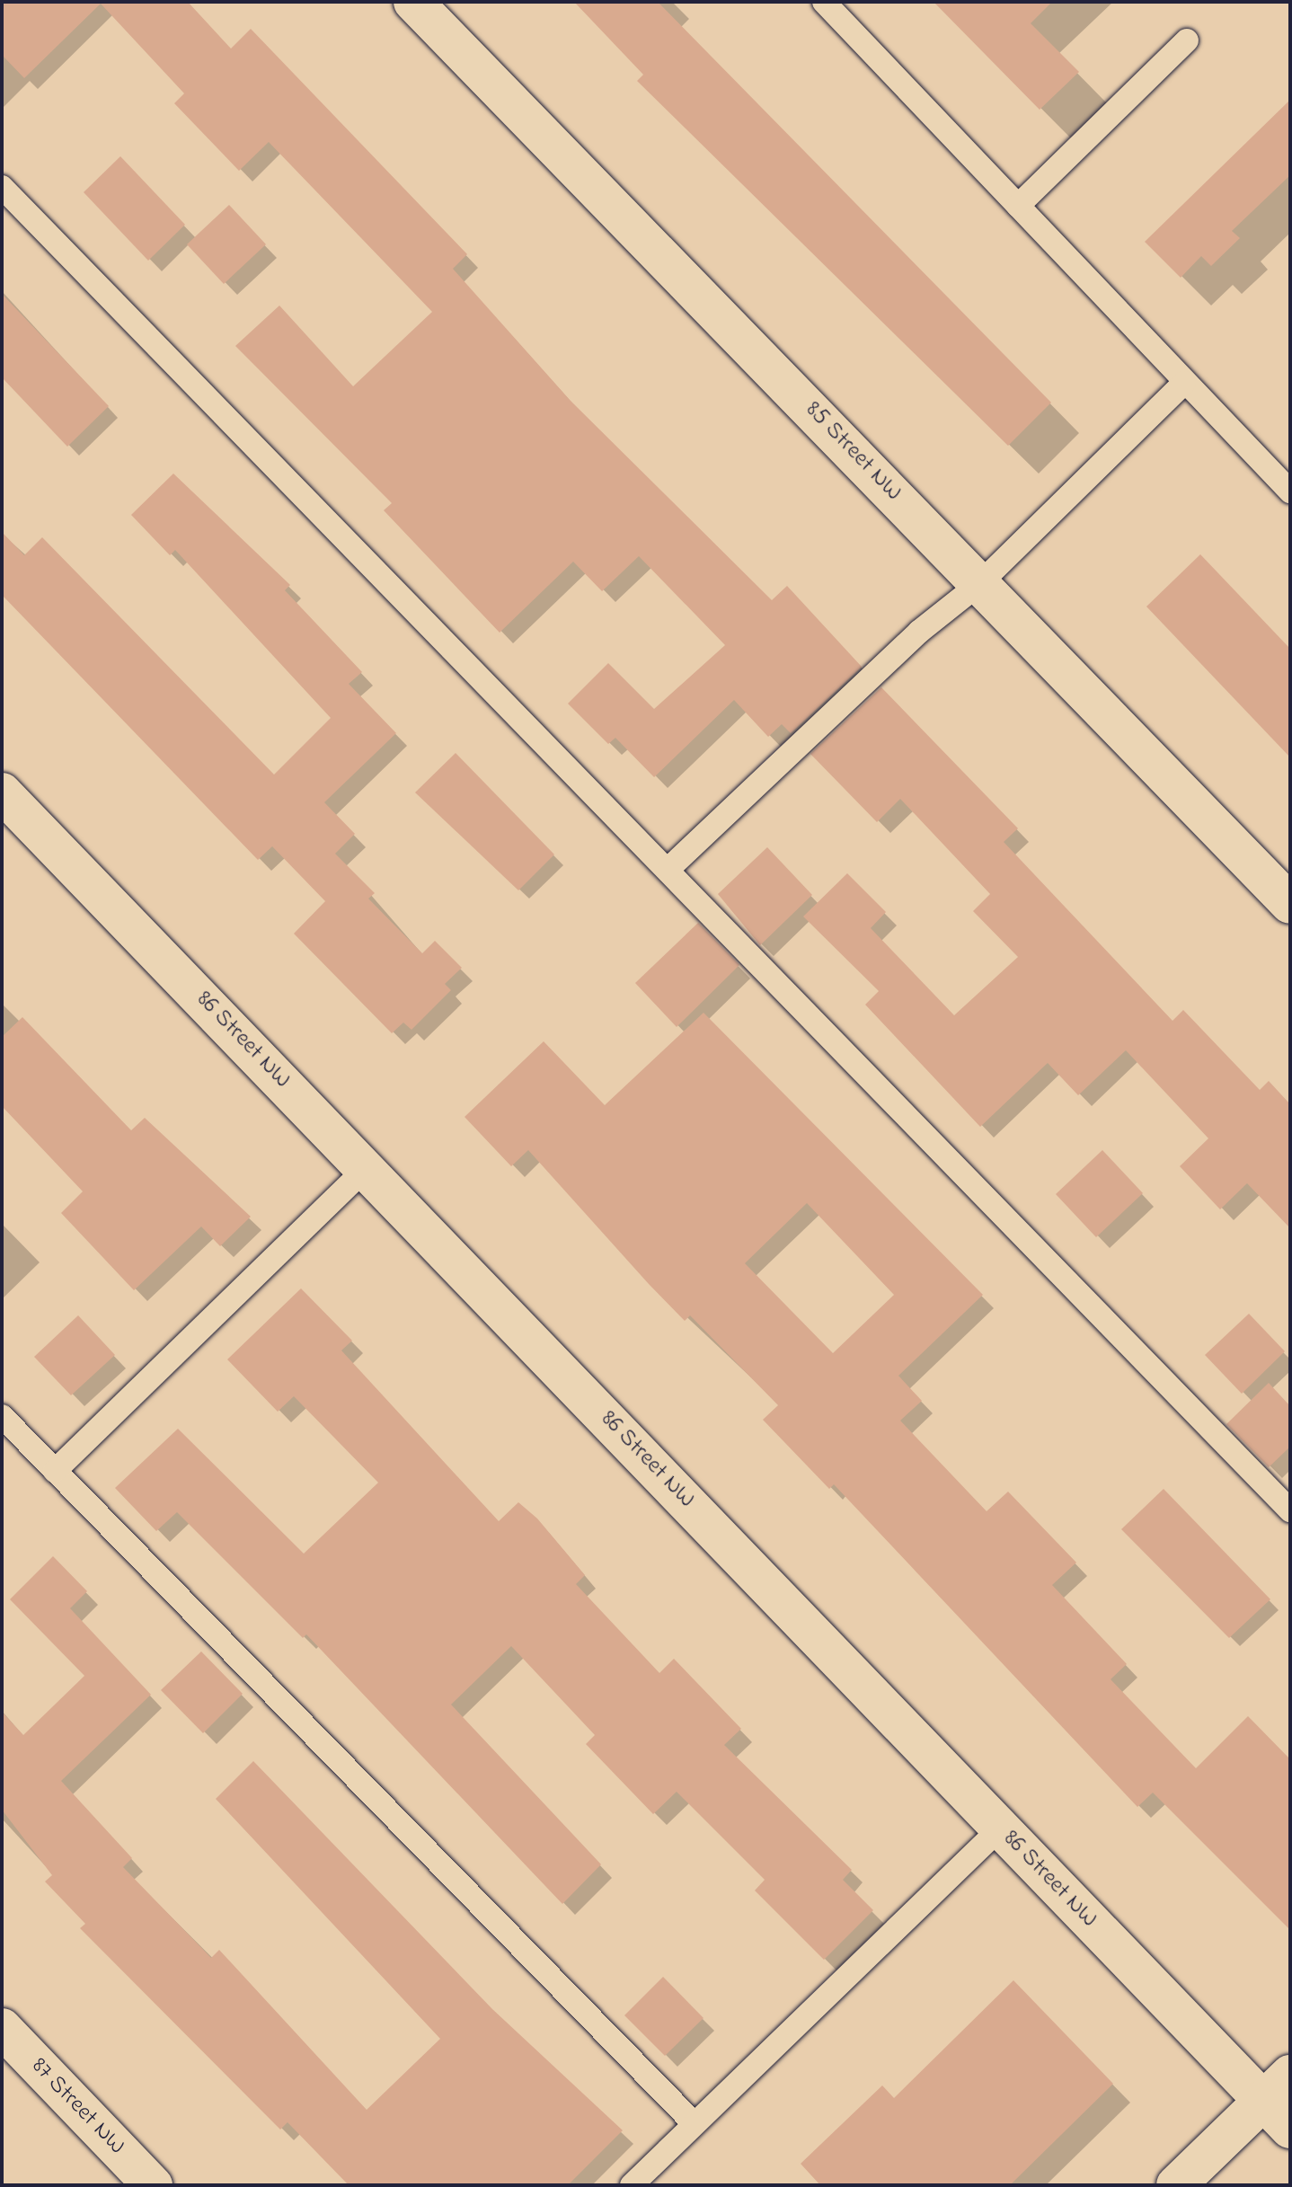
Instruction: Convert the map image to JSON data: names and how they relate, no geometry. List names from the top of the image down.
{
  "streets": {
    "street": ["85 Street NW", "86 Street NW", "87 Street NW"]
  }
}
